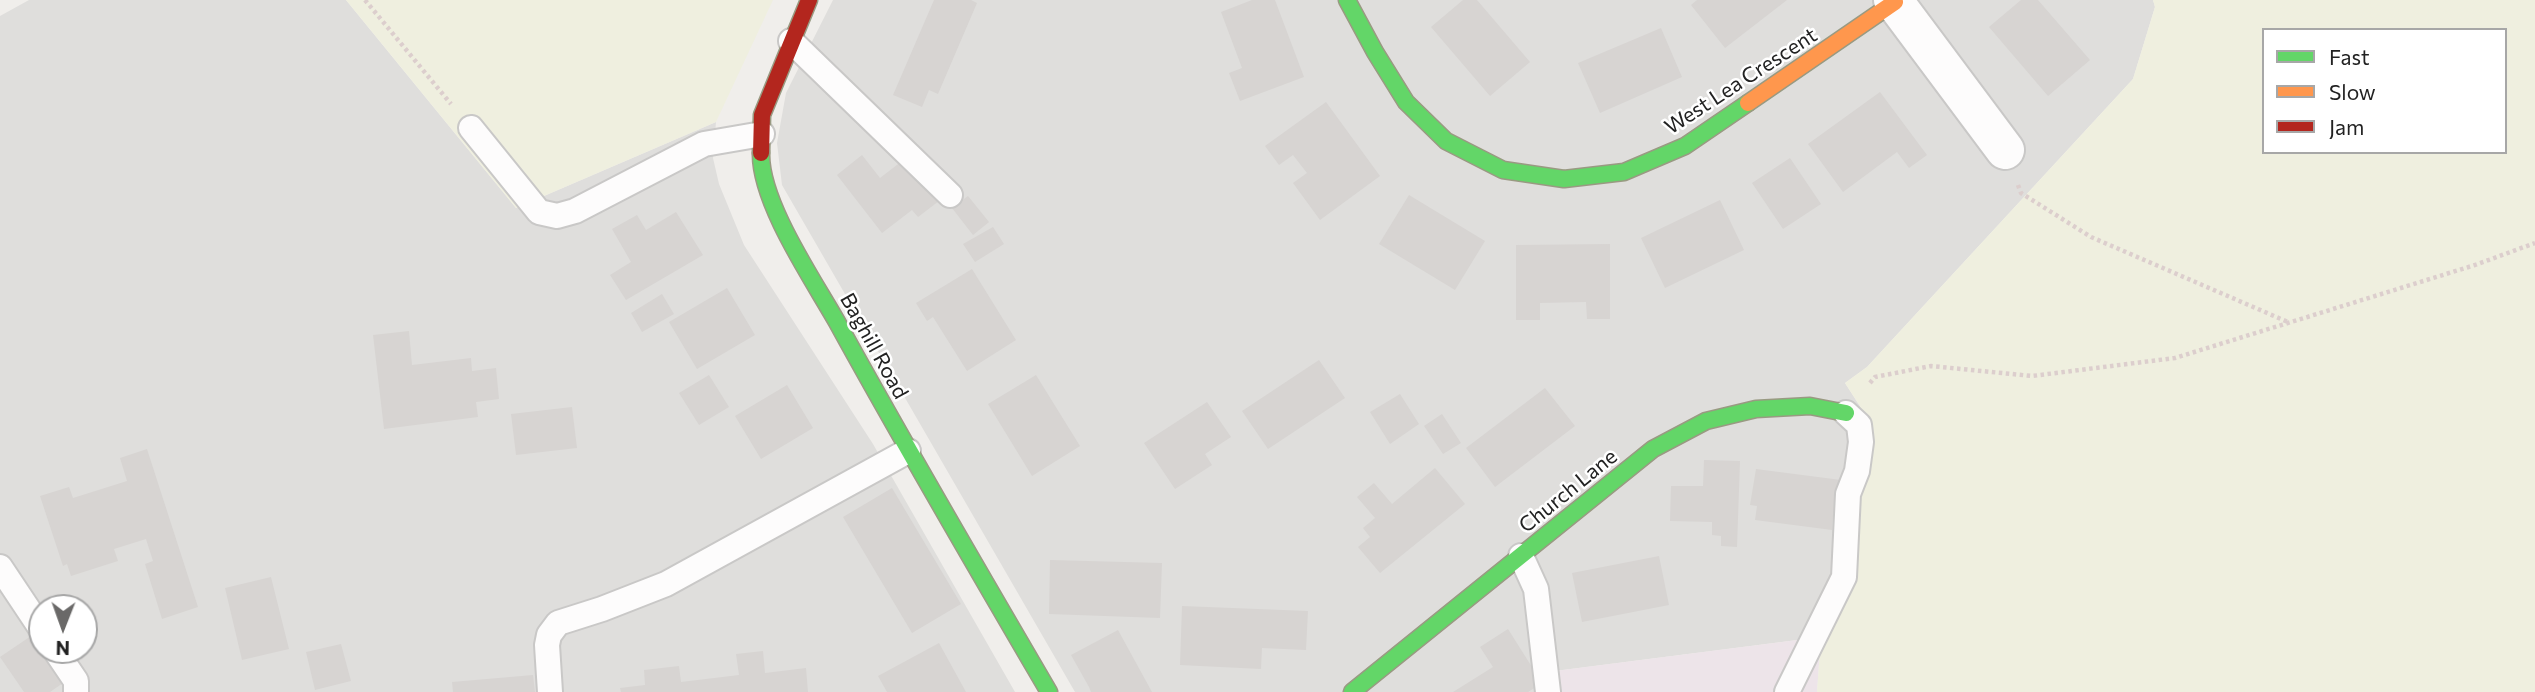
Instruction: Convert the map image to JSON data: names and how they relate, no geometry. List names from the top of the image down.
{
  "streets": {
    "street": ["West Lea Crescent", "Baghill Road", "Church Lane"]
  },
  "legend": ["Fast", "Slow", "Jam"],
  "north": "bottom"
}
